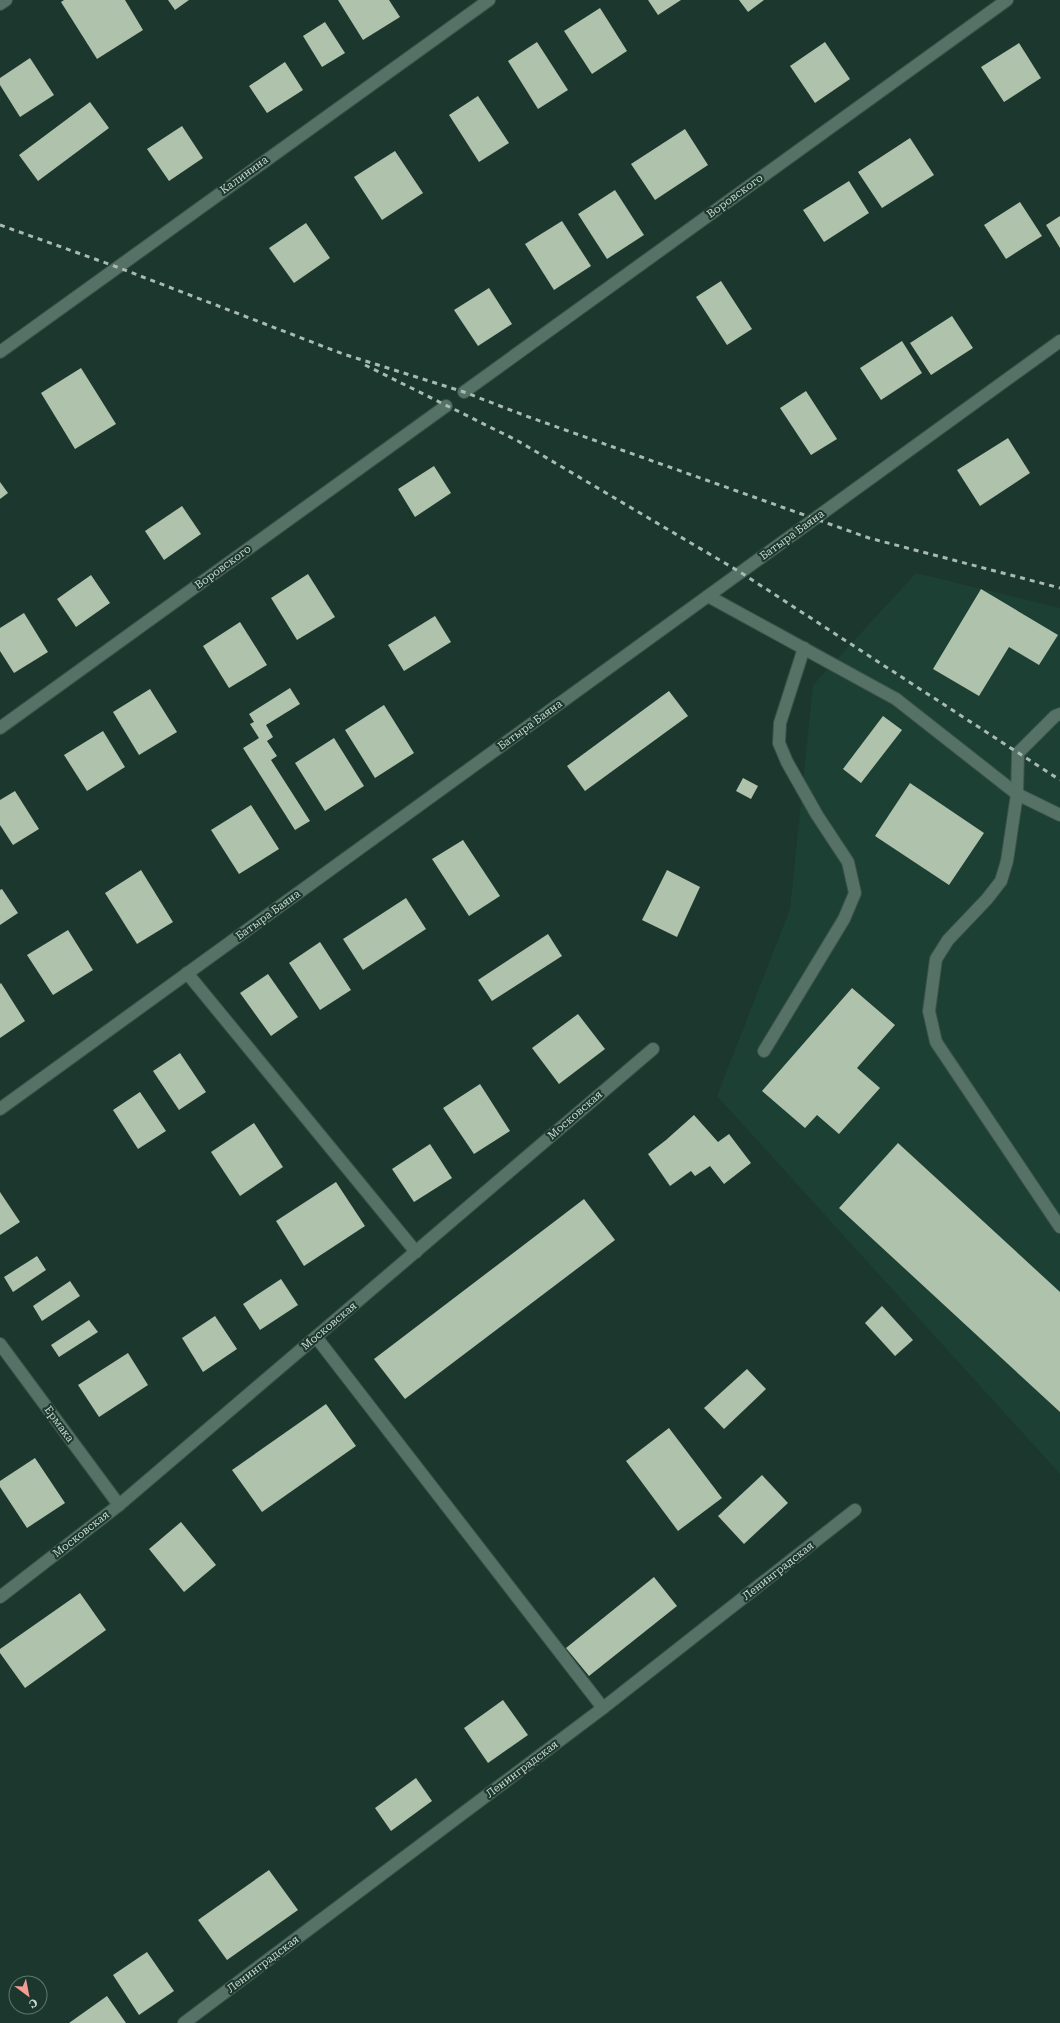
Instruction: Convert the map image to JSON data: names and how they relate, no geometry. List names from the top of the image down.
{
  "streets": {
    "street": [
      "Калинина",
      "Воровского",
      "Батыра Баяна",
      "Московская",
      "Ермака",
      "Ленинградская"
    ]
  },
  "crossings": [
    ["Московская", "Ермака"]
  ],
  "north": "bottom right"
}
